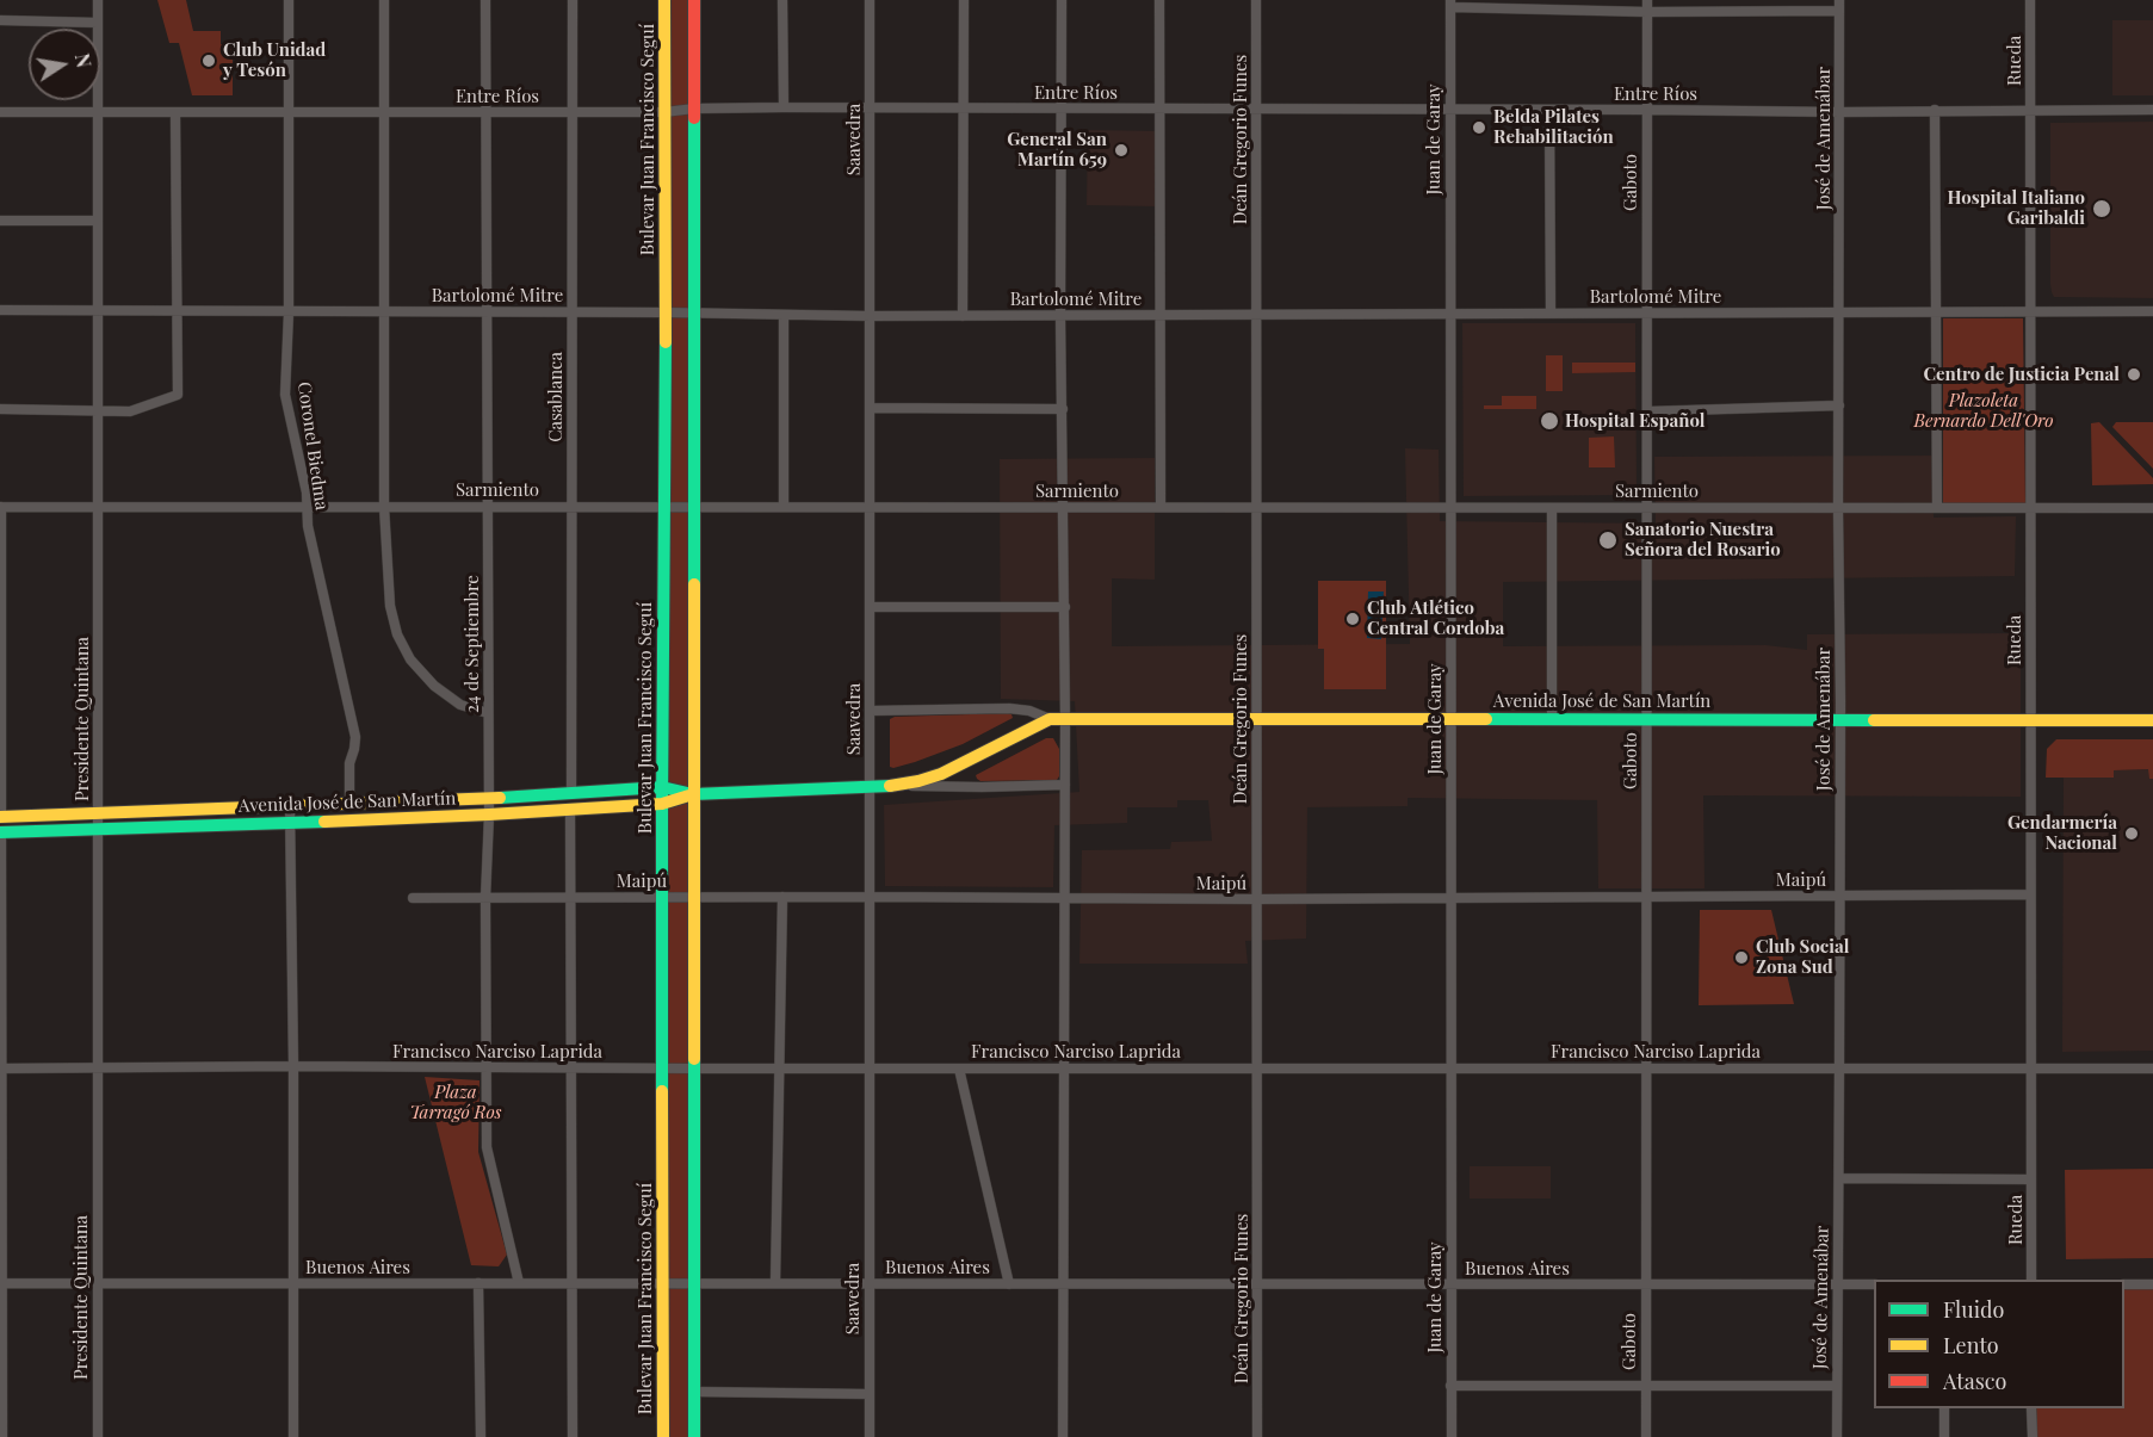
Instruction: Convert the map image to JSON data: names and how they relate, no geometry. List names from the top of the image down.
{
  "streets": {
    "main road": ["Bulevar Juan Francisco Seguí", "Avenida José de San Martín"],
    "street": [
      "Rueda",
      "Entre Ríos",
      "José de Amenábar",
      "Saavedra",
      "Deán Gregorio Funes",
      "Juan de Garay",
      "Gaboto",
      "Bartolomé Mitre",
      "Casablanca",
      "Coronel Biedma",
      "Sarmiento",
      "24 de Septiembre",
      "Presidente Quintana",
      "Maipú",
      "Francisco Narciso Laprida",
      "Buenos Aires"
    ]
  },
  "crossings": [
    ["Rueda", "Entre Ríos"],
    ["Rueda", "Bartolomé Mitre"],
    ["Rueda", "Sarmiento"],
    ["Rueda", "Avenida José de San Martín"],
    ["Rueda", "Maipú"],
    ["Rueda", "Francisco Narciso Laprida"],
    ["Entre Ríos", "José de Amenábar"],
    ["Entre Ríos", "Bulevar Juan Francisco Seguí"],
    ["Entre Ríos", "Saavedra"],
    ["Entre Ríos", "Deán Gregorio Funes"],
    ["Entre Ríos", "Juan de Garay"],
    ["Entre Ríos", "Gaboto"],
    ["Entre Ríos", "Casablanca"],
    ["Entre Ríos", "Coronel Biedma"],
    ["Entre Ríos", "24 de Septiembre"],
    ["Entre Ríos", "Presidente Quintana"],
    ["José de Amenábar", "Bartolomé Mitre"],
    ["José de Amenábar", "Sarmiento"],
    ["José de Amenábar", "Avenida José de San Martín"],
    ["José de Amenábar", "Maipú"],
    ["José de Amenábar", "Francisco Narciso Laprida"],
    ["José de Amenábar", "Buenos Aires"],
    ["Bulevar Juan Francisco Seguí", "Bartolomé Mitre"],
    ["Bulevar Juan Francisco Seguí", "Sarmiento"],
    ["Bulevar Juan Francisco Seguí", "Avenida José de San Martín"],
    ["Bulevar Juan Francisco Seguí", "Maipú"],
    ["Bulevar Juan Francisco Seguí", "Francisco Narciso Laprida"],
    ["Bulevar Juan Francisco Seguí", "Buenos Aires"],
    ["Saavedra", "Bartolomé Mitre"],
    ["Saavedra", "Sarmiento"],
    ["Saavedra", "Avenida José de San Martín"],
    ["Saavedra", "Maipú"],
    ["Saavedra", "Francisco Narciso Laprida"],
    ["Saavedra", "Buenos Aires"],
    ["Deán Gregorio Funes", "Bartolomé Mitre"],
    ["Deán Gregorio Funes", "Sarmiento"],
    ["Deán Gregorio Funes", "Avenida José de San Martín"],
    ["Deán Gregorio Funes", "Maipú"],
    ["Deán Gregorio Funes", "Francisco Narciso Laprida"],
    ["Deán Gregorio Funes", "Buenos Aires"],
    ["Juan de Garay", "Bartolomé Mitre"],
    ["Juan de Garay", "Sarmiento"],
    ["Juan de Garay", "Avenida José de San Martín"],
    ["Juan de Garay", "Maipú"],
    ["Juan de Garay", "Francisco Narciso Laprida"],
    ["Juan de Garay", "Buenos Aires"],
    ["Gaboto", "Bartolomé Mitre"],
    ["Gaboto", "Sarmiento"],
    ["Gaboto", "Avenida José de San Martín"],
    ["Gaboto", "Maipú"],
    ["Gaboto", "Francisco Narciso Laprida"],
    ["Gaboto", "Buenos Aires"],
    ["Bartolomé Mitre", "Casablanca"],
    ["Bartolomé Mitre", "Coronel Biedma"],
    ["Bartolomé Mitre", "24 de Septiembre"],
    ["Bartolomé Mitre", "Presidente Quintana"],
    ["Casablanca", "Sarmiento"],
    ["Casablanca", "Avenida José de San Martín"],
    ["Coronel Biedma", "Sarmiento"],
    ["Coronel Biedma", "Avenida José de San Martín"],
    ["Sarmiento", "24 de Septiembre"],
    ["Sarmiento", "Presidente Quintana"],
    ["24 de Septiembre", "Avenida José de San Martín"],
    ["24 de Septiembre", "Maipú"],
    ["24 de Septiembre", "Francisco Narciso Laprida"],
    ["24 de Septiembre", "Buenos Aires"],
    ["Avenida José de San Martín", "Presidente Quintana"],
    ["Presidente Quintana", "Francisco Narciso Laprida"],
    ["Presidente Quintana", "Buenos Aires"]
  ],
  "parks": ["Plazoleta Bernardo Dell'Oro", "Plaza Tarragó Ros"],
  "places": [
    "Club Unidad y Tesón",
    "Belda Pilates Rehabilitación",
    "General San Martín 659",
    "Hospital Italiano Garibaldi",
    "Centro de Justicia Penal",
    "Hospital Español",
    "Sanatorio Nuestra Señora del Rosario",
    "Club Atlético Central Cordoba",
    "Gendarmería Nacional",
    "Club Social Zona Sud"
  ],
  "legend": ["Fluido", "Lento", "Atasco"],
  "north": "right"
}
